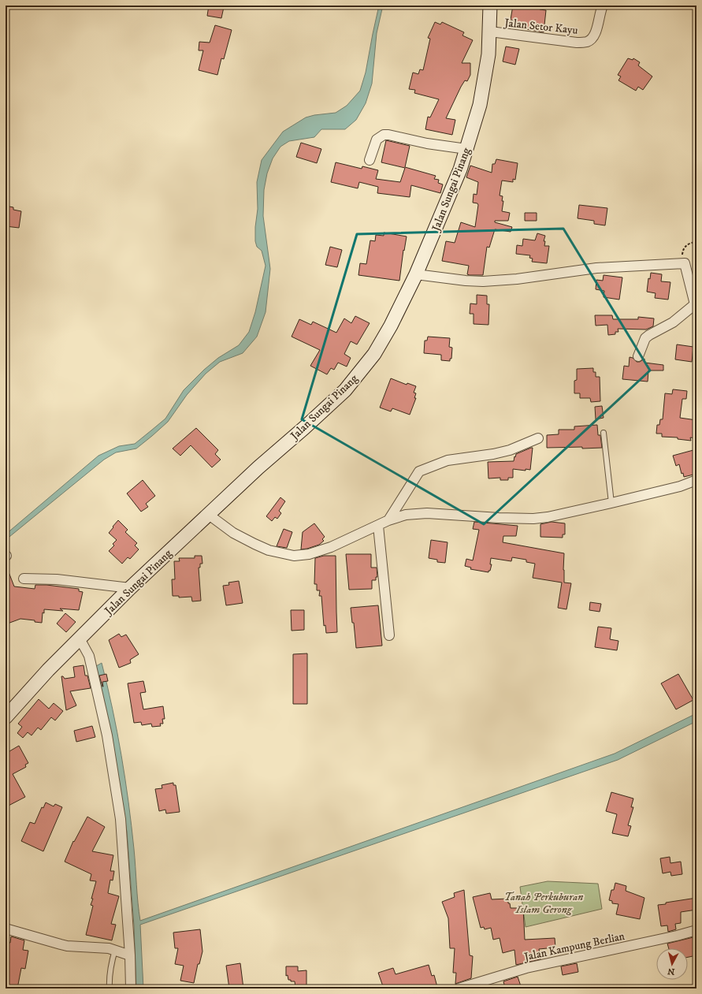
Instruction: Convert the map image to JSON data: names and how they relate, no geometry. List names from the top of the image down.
{
  "streets": {
    "street": ["Jalan Setor Kayu", "Jalan Sungai Pinang", "Jalan Kampung Berlian"]
  },
  "crossings": [
    ["Jalan Setor Kayu", "Jalan Sungai Pinang"]
  ],
  "parks": ["Tanah Perkuburan Islam Gerong"],
  "north": "bottom"
}
